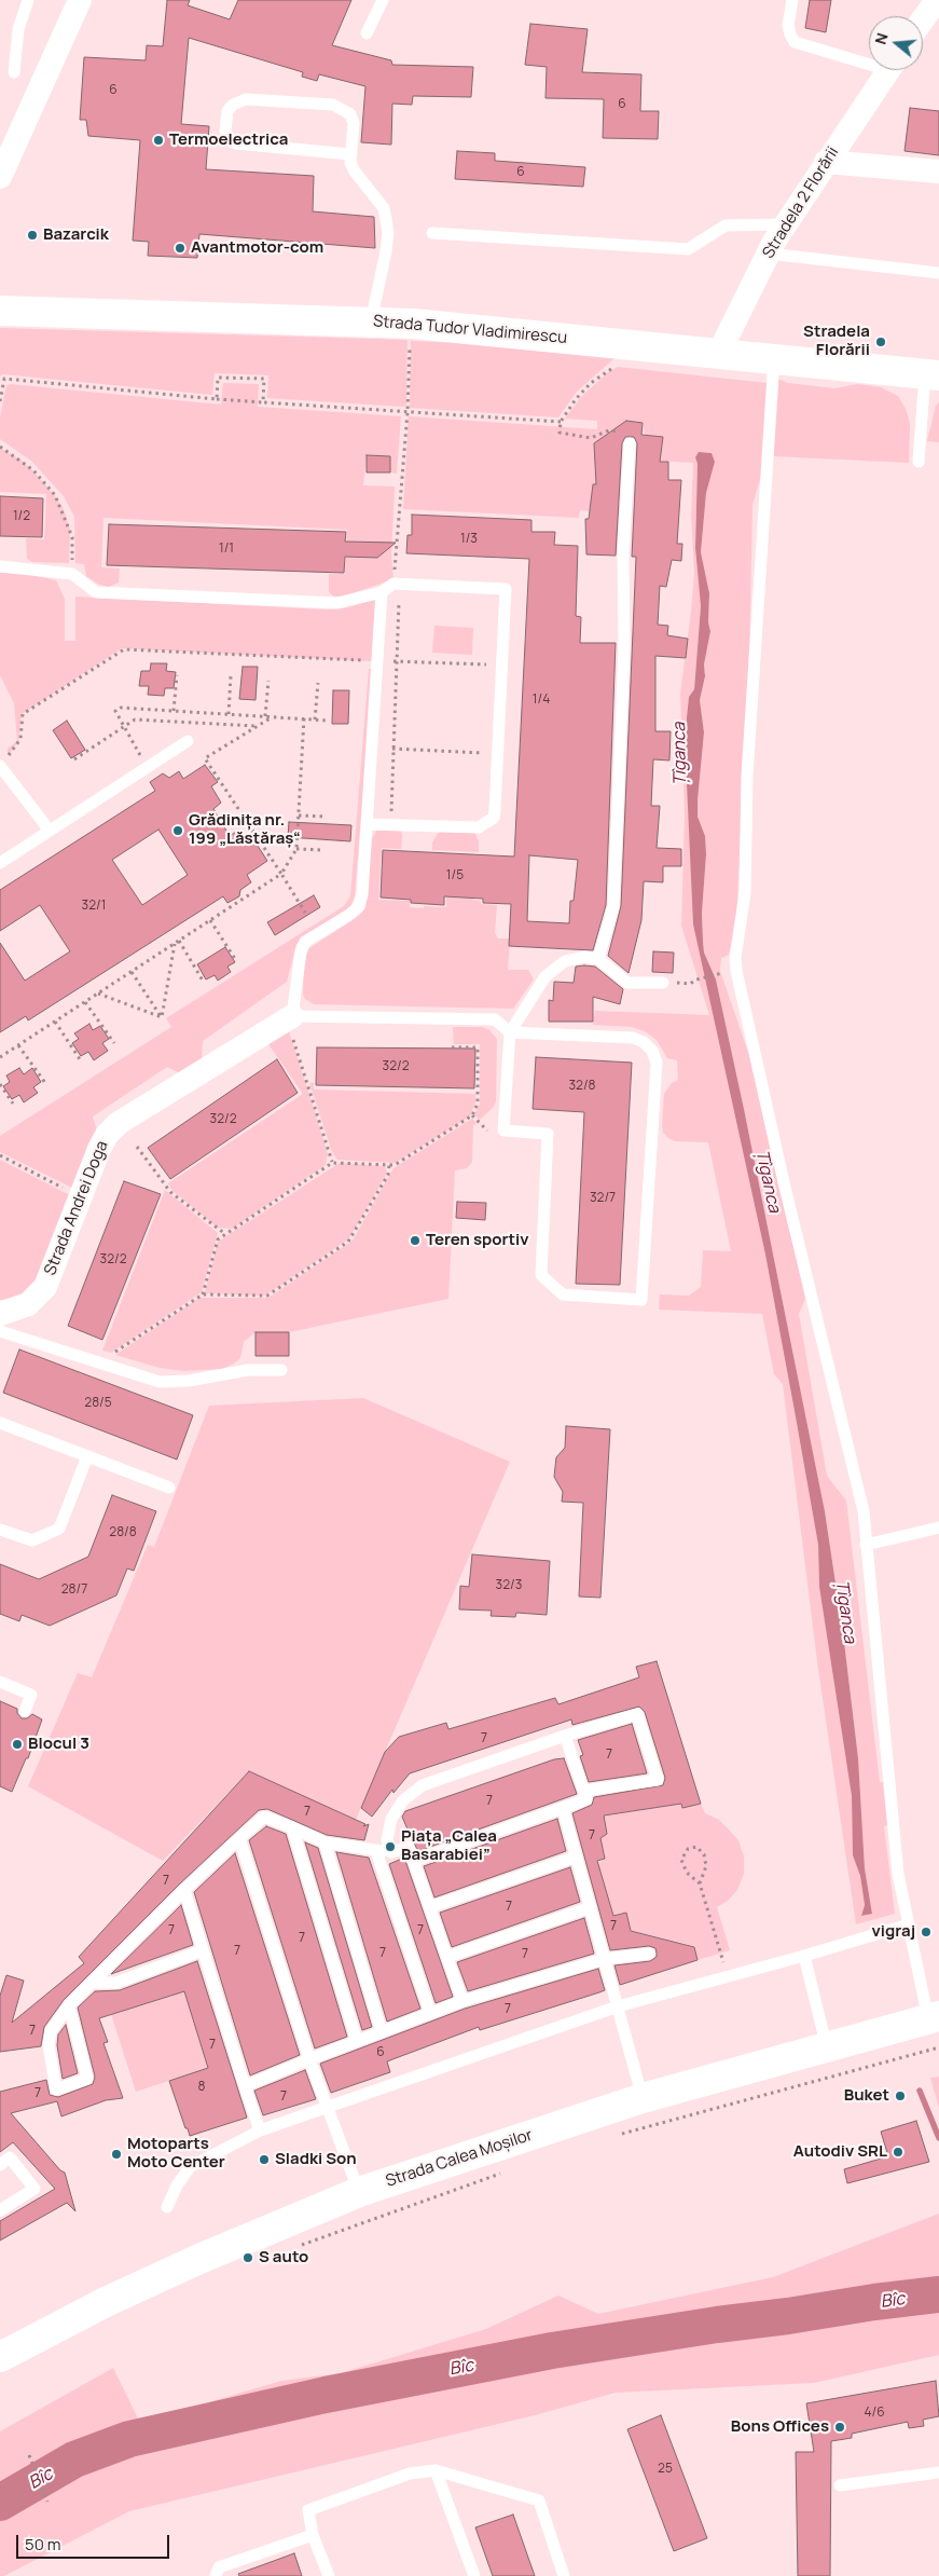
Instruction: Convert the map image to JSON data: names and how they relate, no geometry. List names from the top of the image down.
{
  "streets": {
    "main road": ["Strada Tudor Vladimirescu", "Strada Calea Moșilor"],
    "street": ["Stradela 2 Florării", "Strada Andrei Doga"]
  },
  "crossings": [
    ["Stradela 2 Florării", "Strada Tudor Vladimirescu"]
  ],
  "water": ["Țîganca", "Bîc"],
  "places": [
    "Termoelectrica",
    "Bazarcik",
    "Avantmotor-com",
    "Stradela Florării",
    "Grădinița nr. 199 „Lăstăraș“",
    "Teren sportiv",
    "Blocul 3",
    "Piața „Calea Basarabiei”",
    "vigraj",
    "Buket",
    "Autodiv SRL",
    "Motoparts Moto Center",
    "Sladki Son",
    "S auto",
    "Bons Offices"
  ],
  "house_numbers": [
    "6",
    "6",
    "6",
    "1/2",
    "1/3",
    "1/1",
    "1/4",
    "1/5",
    "32/1",
    "32/2",
    "32/8",
    "32/2",
    "32/7",
    "32/2",
    "28/5",
    "28/8",
    "32/3",
    "28/7",
    "7",
    "7",
    "7",
    "7",
    "7",
    "7",
    "7",
    "7",
    "7",
    "7",
    "7",
    "7",
    "7",
    "7",
    "7",
    "7",
    "7",
    "6",
    "8",
    "7",
    "7",
    "4/6",
    "25"
  ],
  "scale_bar": "50 m",
  "north": "left"
}
